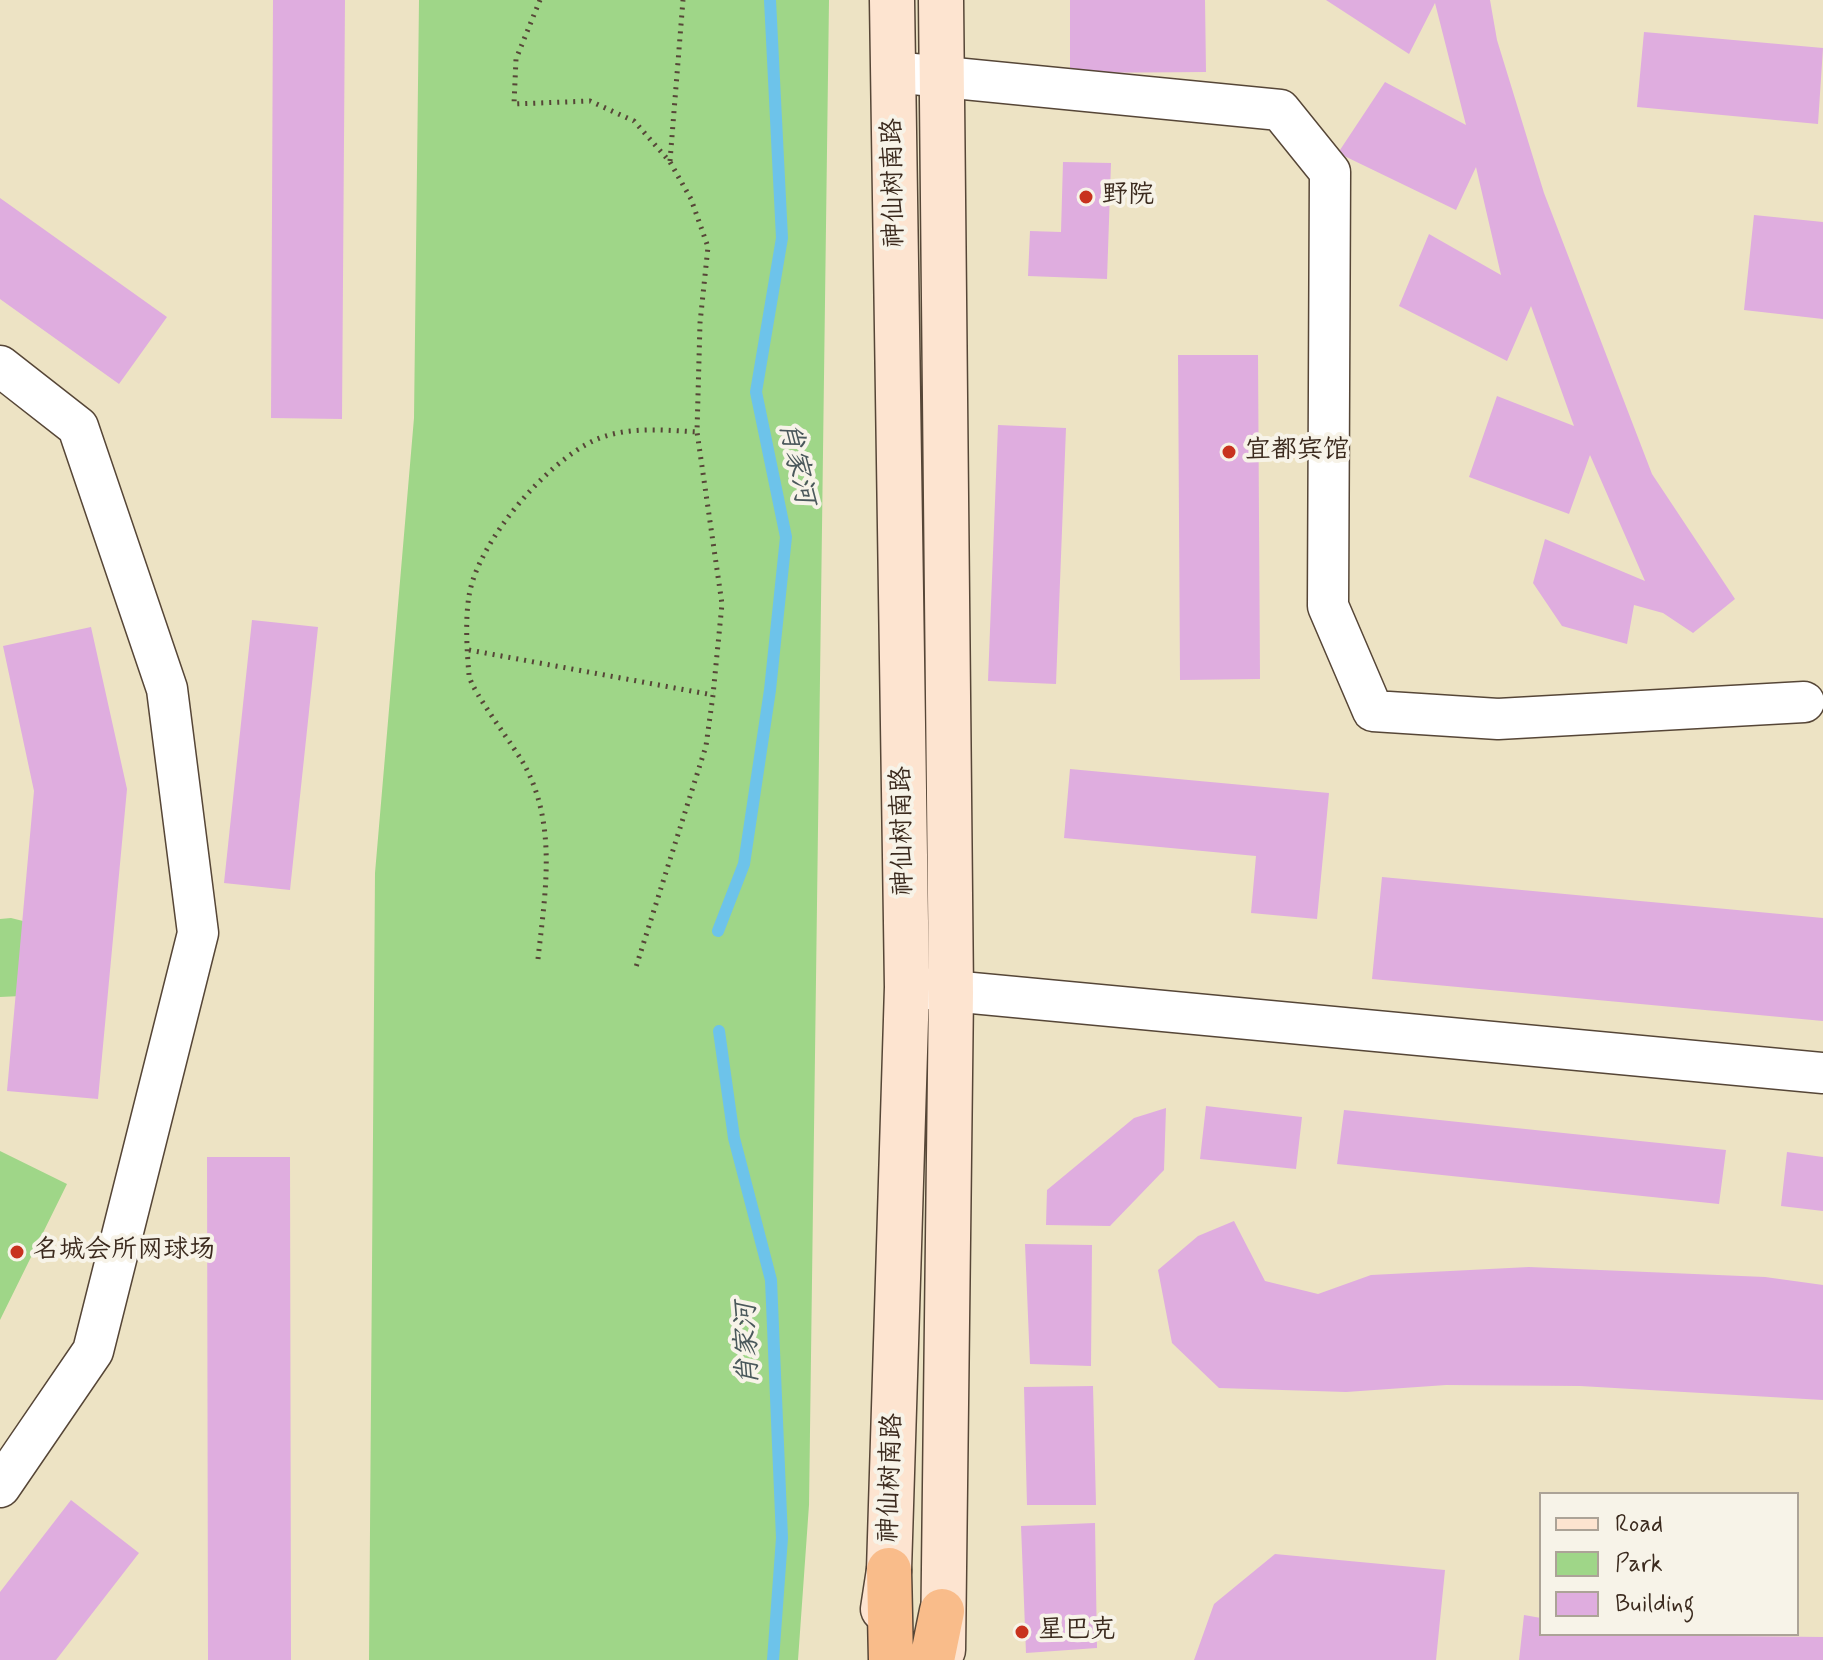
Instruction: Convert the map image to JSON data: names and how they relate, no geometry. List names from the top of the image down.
{
  "streets": {
    "main road": ["神仙树南路"]
  },
  "water": ["肖家河"],
  "places": [
    "野院",
    "宜都宾馆",
    "名城会所网球场",
    "星巴克"
  ],
  "legend": ["Road", "Park", "Building"]
}
